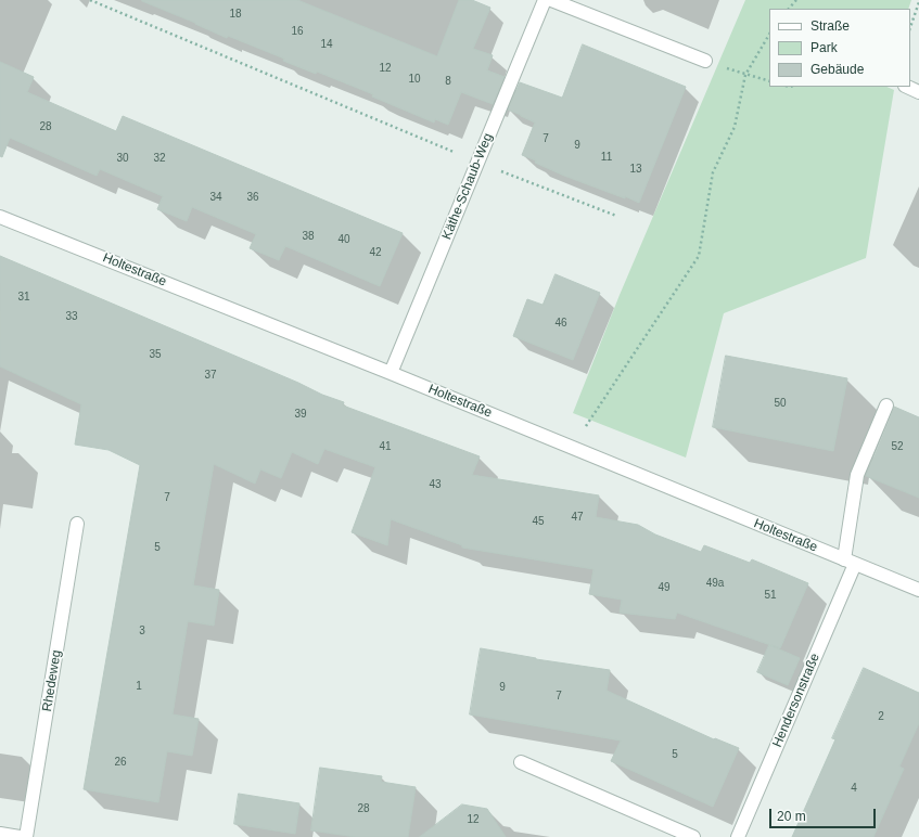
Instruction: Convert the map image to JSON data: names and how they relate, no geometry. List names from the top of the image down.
{
  "streets": {
    "street": [
      "Käthe-Schaub-Weg",
      "Holtestraße",
      "Rhedeweg",
      "Hendersonstraße"
    ]
  },
  "crossings": [
    ["Käthe-Schaub-Weg", "Holtestraße"],
    ["Holtestraße", "Hendersonstraße"]
  ],
  "house_numbers": [
    "18",
    "16",
    "14",
    "12",
    "10",
    "8",
    "28",
    "7",
    "9",
    "11",
    "30",
    "32",
    "13",
    "34",
    "36",
    "38",
    "40",
    "42",
    "31",
    "33",
    "46",
    "35",
    "37",
    "50",
    "39",
    "41",
    "52",
    "43",
    "7",
    "47",
    "45",
    "5",
    "49a",
    "49",
    "51",
    "3",
    "1",
    "9",
    "7",
    "2",
    "5",
    "26",
    "4",
    "28",
    "12"
  ],
  "legend": ["Straße", "Park", "Gebäude"],
  "scale_bar": "20 m"
}
